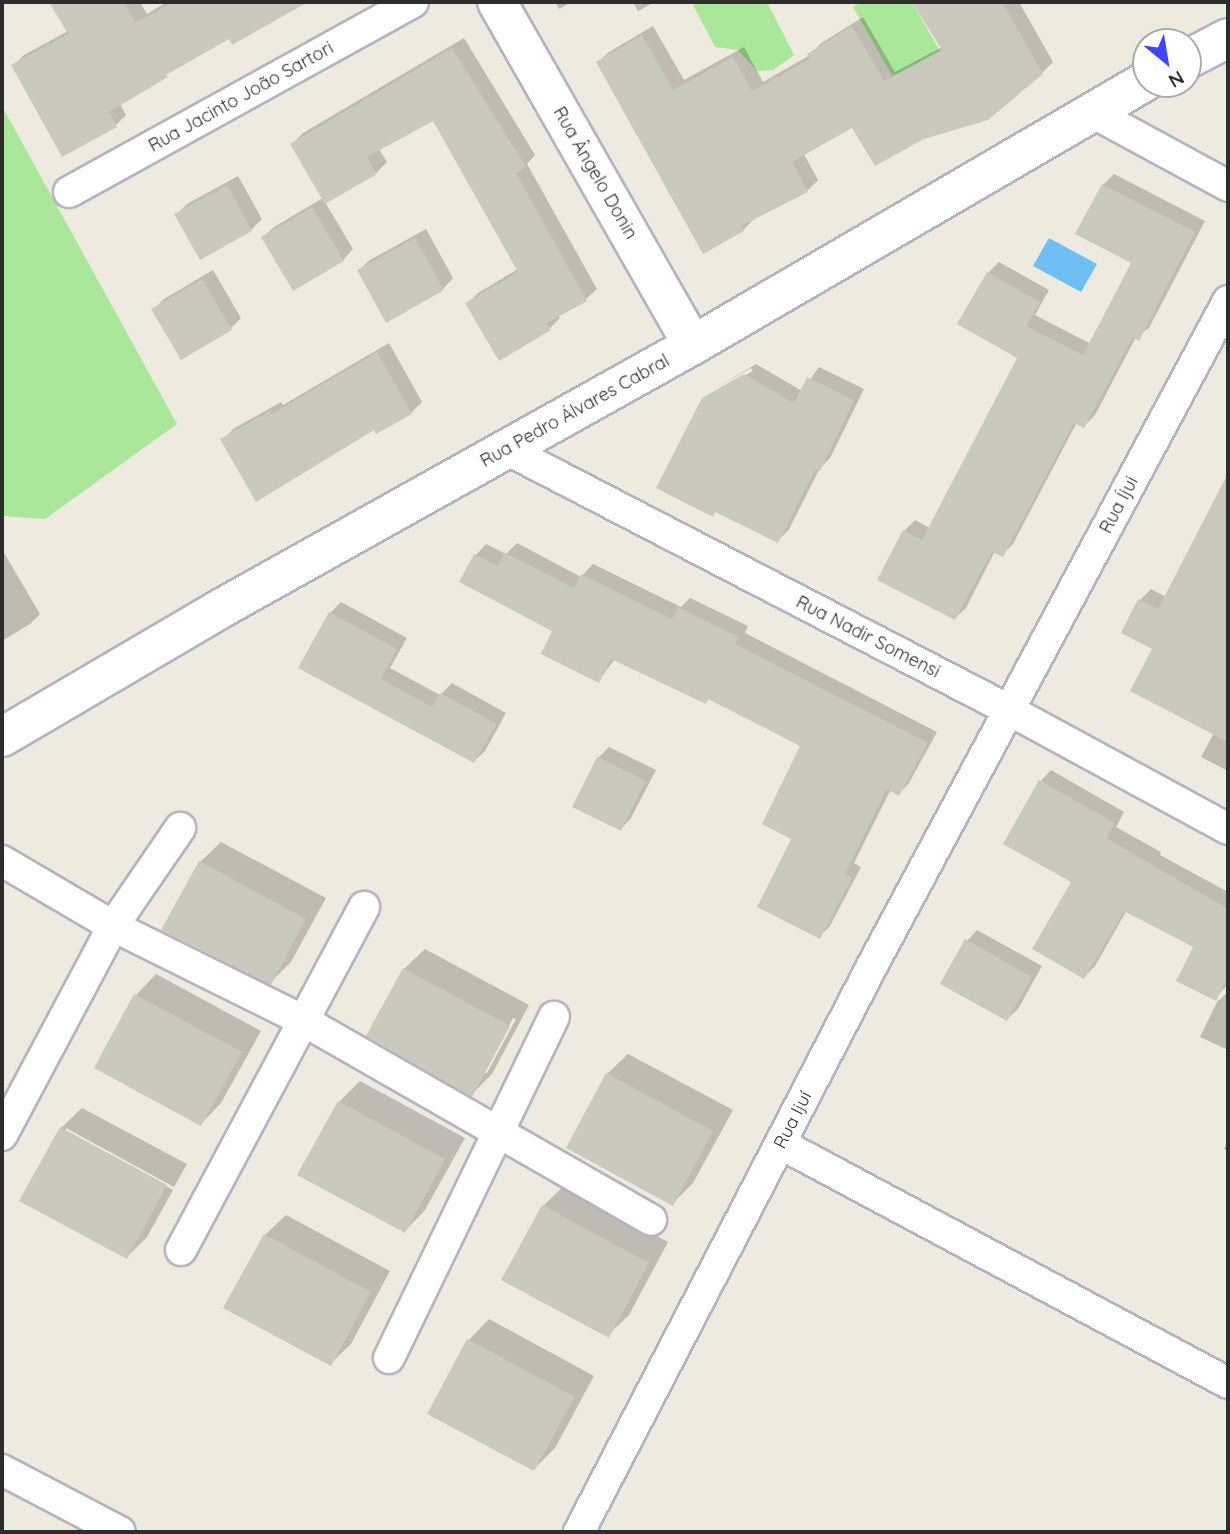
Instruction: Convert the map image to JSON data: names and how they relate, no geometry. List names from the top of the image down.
{
  "streets": {
    "street": [
      "Rua Jacinto João Sartori",
      "Rua Ângelo Donin",
      "Rua Pedro Álvares Cabral",
      "Rua Íjui",
      "Rua Nadir Somensi",
      "Rua Ijuí"
    ]
  },
  "crossings": [
    ["Rua Ângelo Donin", "Rua Pedro Álvares Cabral"],
    ["Rua Pedro Álvares Cabral", "Rua Nadir Somensi"],
    ["Rua Íjui", "Rua Nadir Somensi"],
    ["Rua Íjui", "Rua Ijuí"],
    ["Rua Nadir Somensi", "Rua Ijuí"]
  ],
  "north": "bottom right"
}
